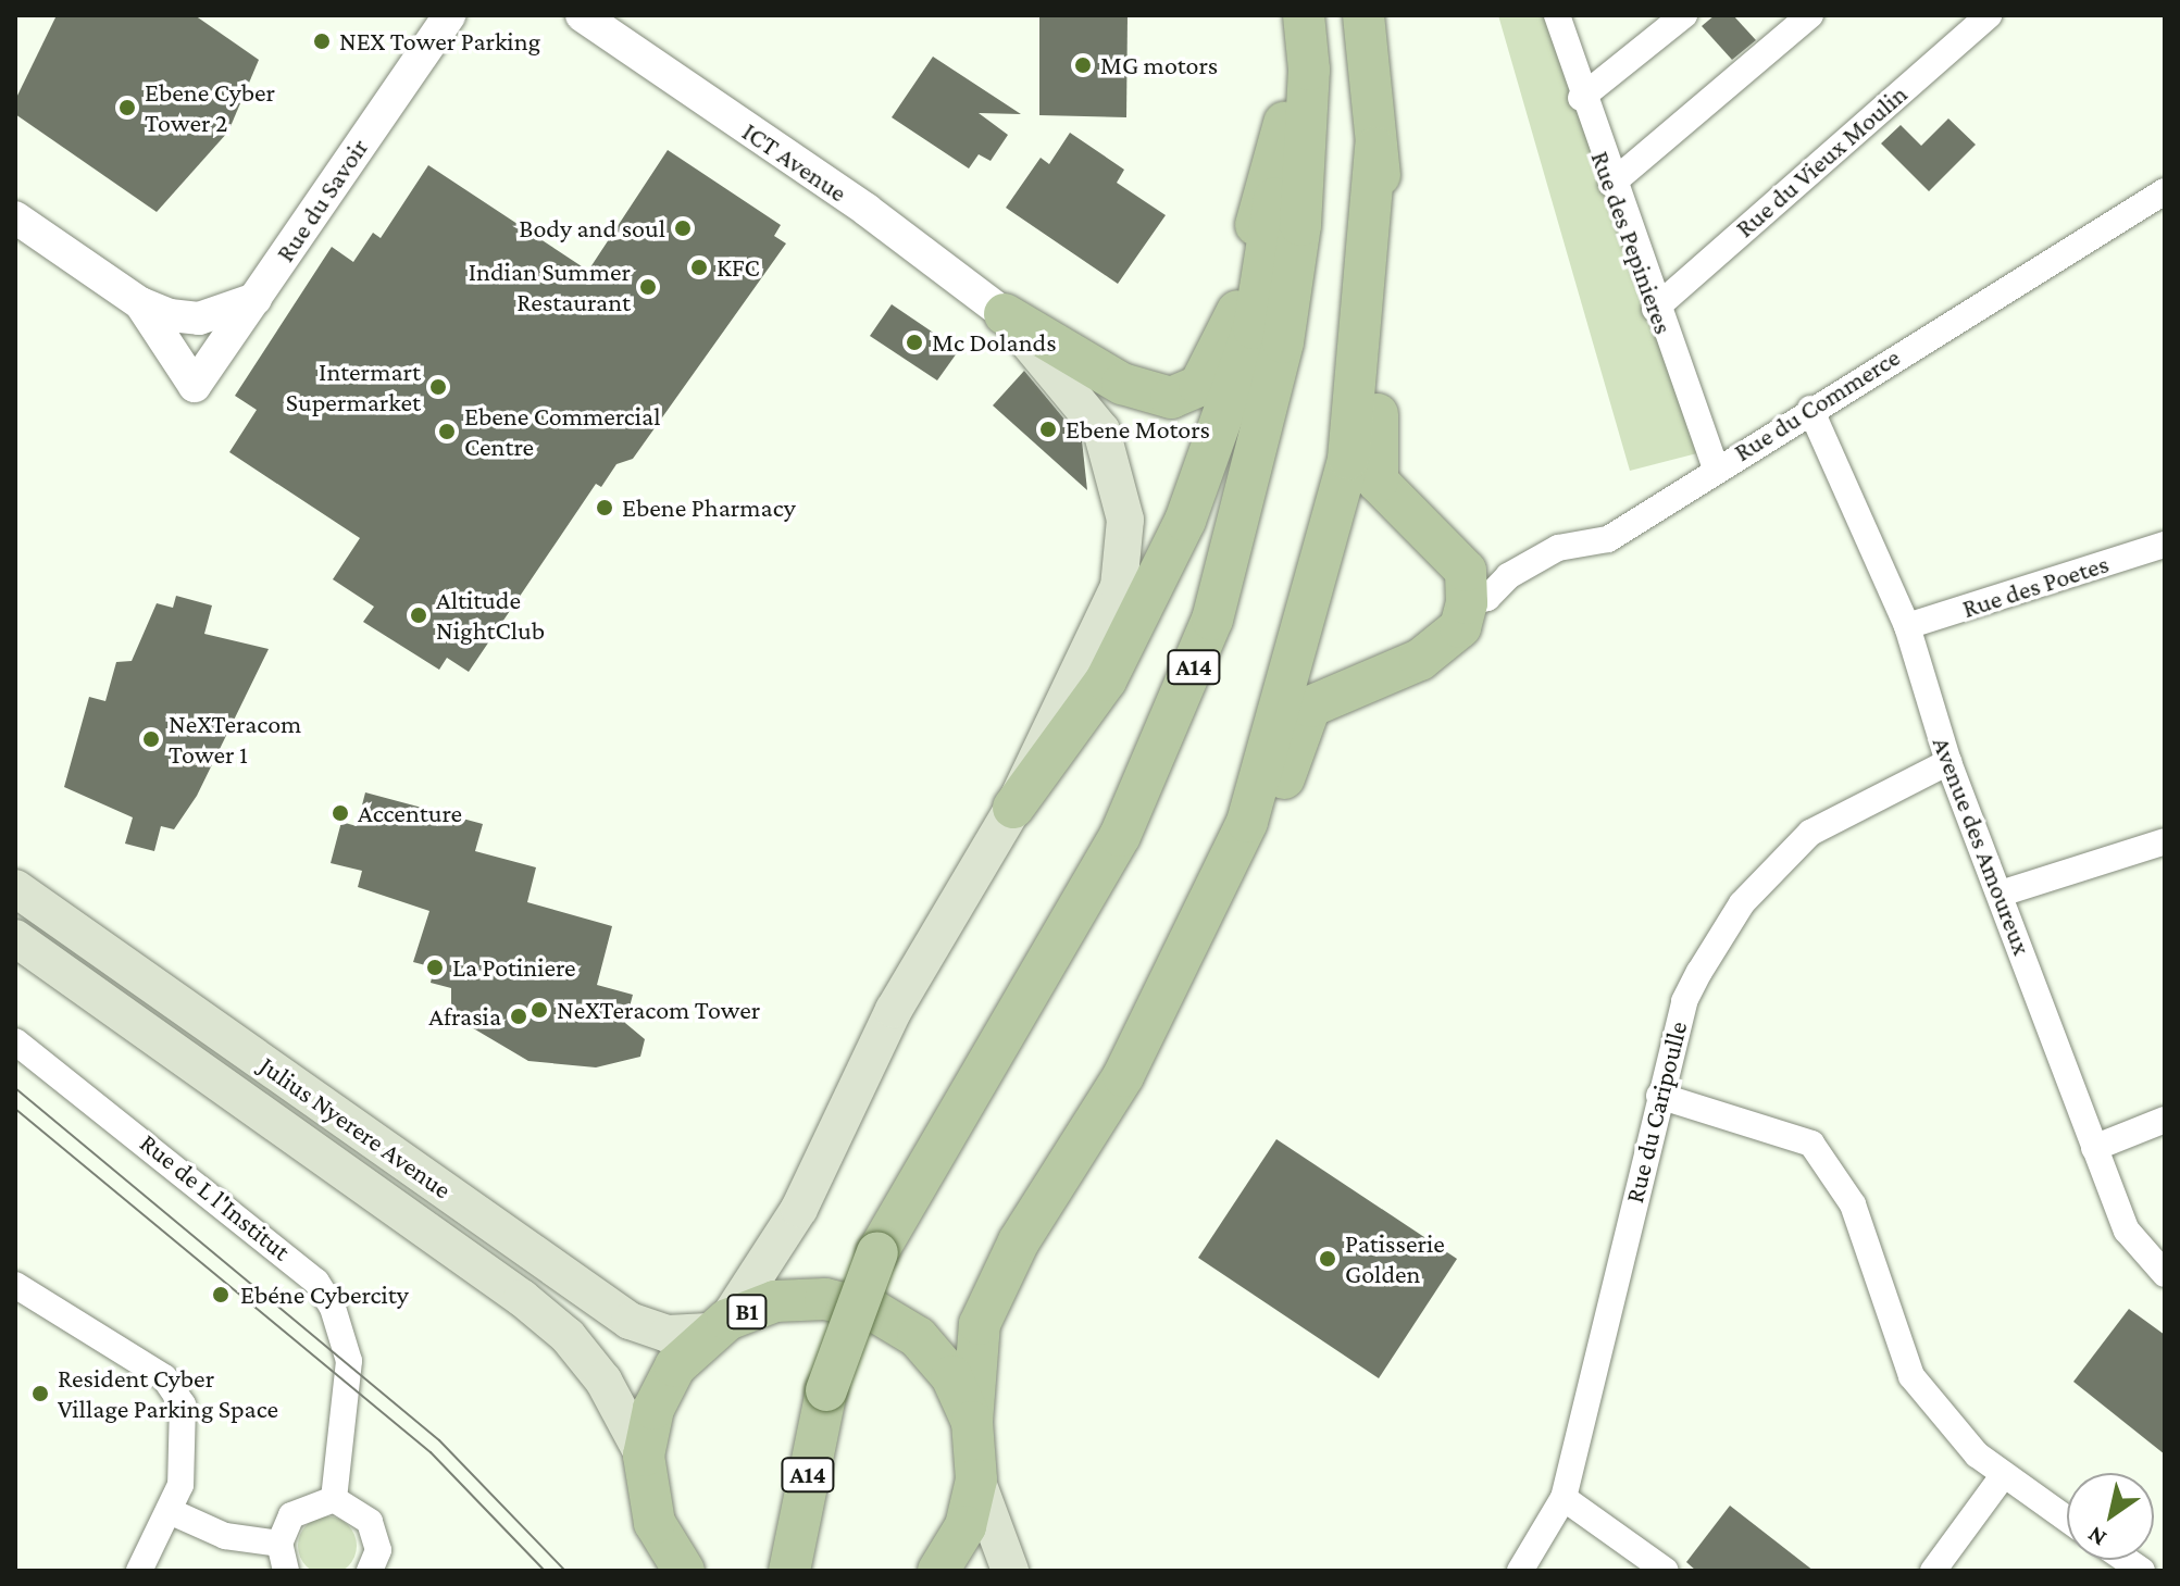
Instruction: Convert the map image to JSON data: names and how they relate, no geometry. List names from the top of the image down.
{
  "streets": {
    "main road": ["A14", "Julius Nyerere Avenue", "B1"],
    "street": [
      "Rue du Vieux Moulin",
      "ICT Avenue",
      "Rue du Savoir",
      "Rue des Pepinieres",
      "Rue du Commerce",
      "Rue des Poetes",
      "Avenue des Amoureux",
      "Rue du Caripoulle",
      "Rue de L l'Institut"
    ]
  },
  "crossings": [
    ["Rue du Vieux Moulin", "Rue des Pepinieres"],
    ["Rue des Pepinieres", "Rue du Commerce"],
    ["Rue du Commerce", "Avenue des Amoureux"],
    ["Rue des Poetes", "Avenue des Amoureux"],
    ["Avenue des Amoureux", "Rue du Caripoulle"]
  ],
  "places": [
    "NEX Tower Parking",
    "MG motors",
    "Ebene Cyber Tower 2",
    "Body and soul",
    "KFC",
    "Indian Summer Restaurant",
    "Mc Dolands",
    "Intermart Supermarket",
    "Ebene Motors",
    "Ebene Commercial Centre",
    "Ebene Pharmacy",
    "Altitude NightClub",
    "NeXTeracom Tower 1",
    "Accenture",
    "La Potiniere",
    "NeXTeracom Tower",
    "Afrasia",
    "Patisserie Golden",
    "Ebéne Cybercity",
    "Resident Cyber Village Parking Space"
  ],
  "north": "bottom left"
}
